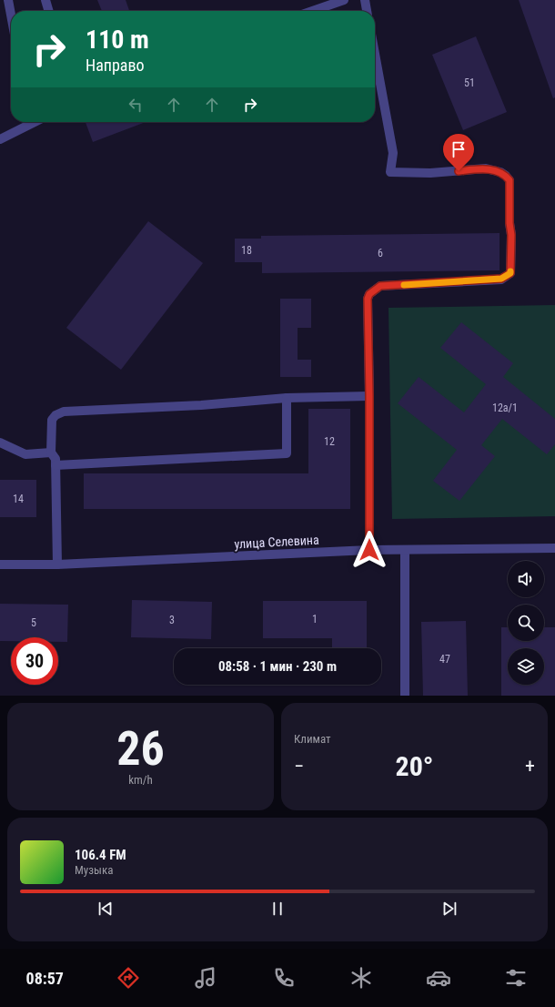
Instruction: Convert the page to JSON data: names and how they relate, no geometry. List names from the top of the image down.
{
  "streets": {
    "street": ["улица Селевина"]
  },
  "house_numbers": [
    "51",
    "18",
    "6",
    "12а/1",
    "12",
    "14",
    "1",
    "3",
    "5",
    "47"
  ],
  "page": {
    "turn": ["110 m", "Направо"],
    "limit": "30",
    "trip": "08:58 · 1 мин · 230 m",
    "tile": [
      ["26", "km/h"],
      "Климат"
    ],
    "heat": ["−", "20°", "+"],
    "song": ["106.4 FM", "Музыка"],
    "tabs": "08:57"
  }
}
